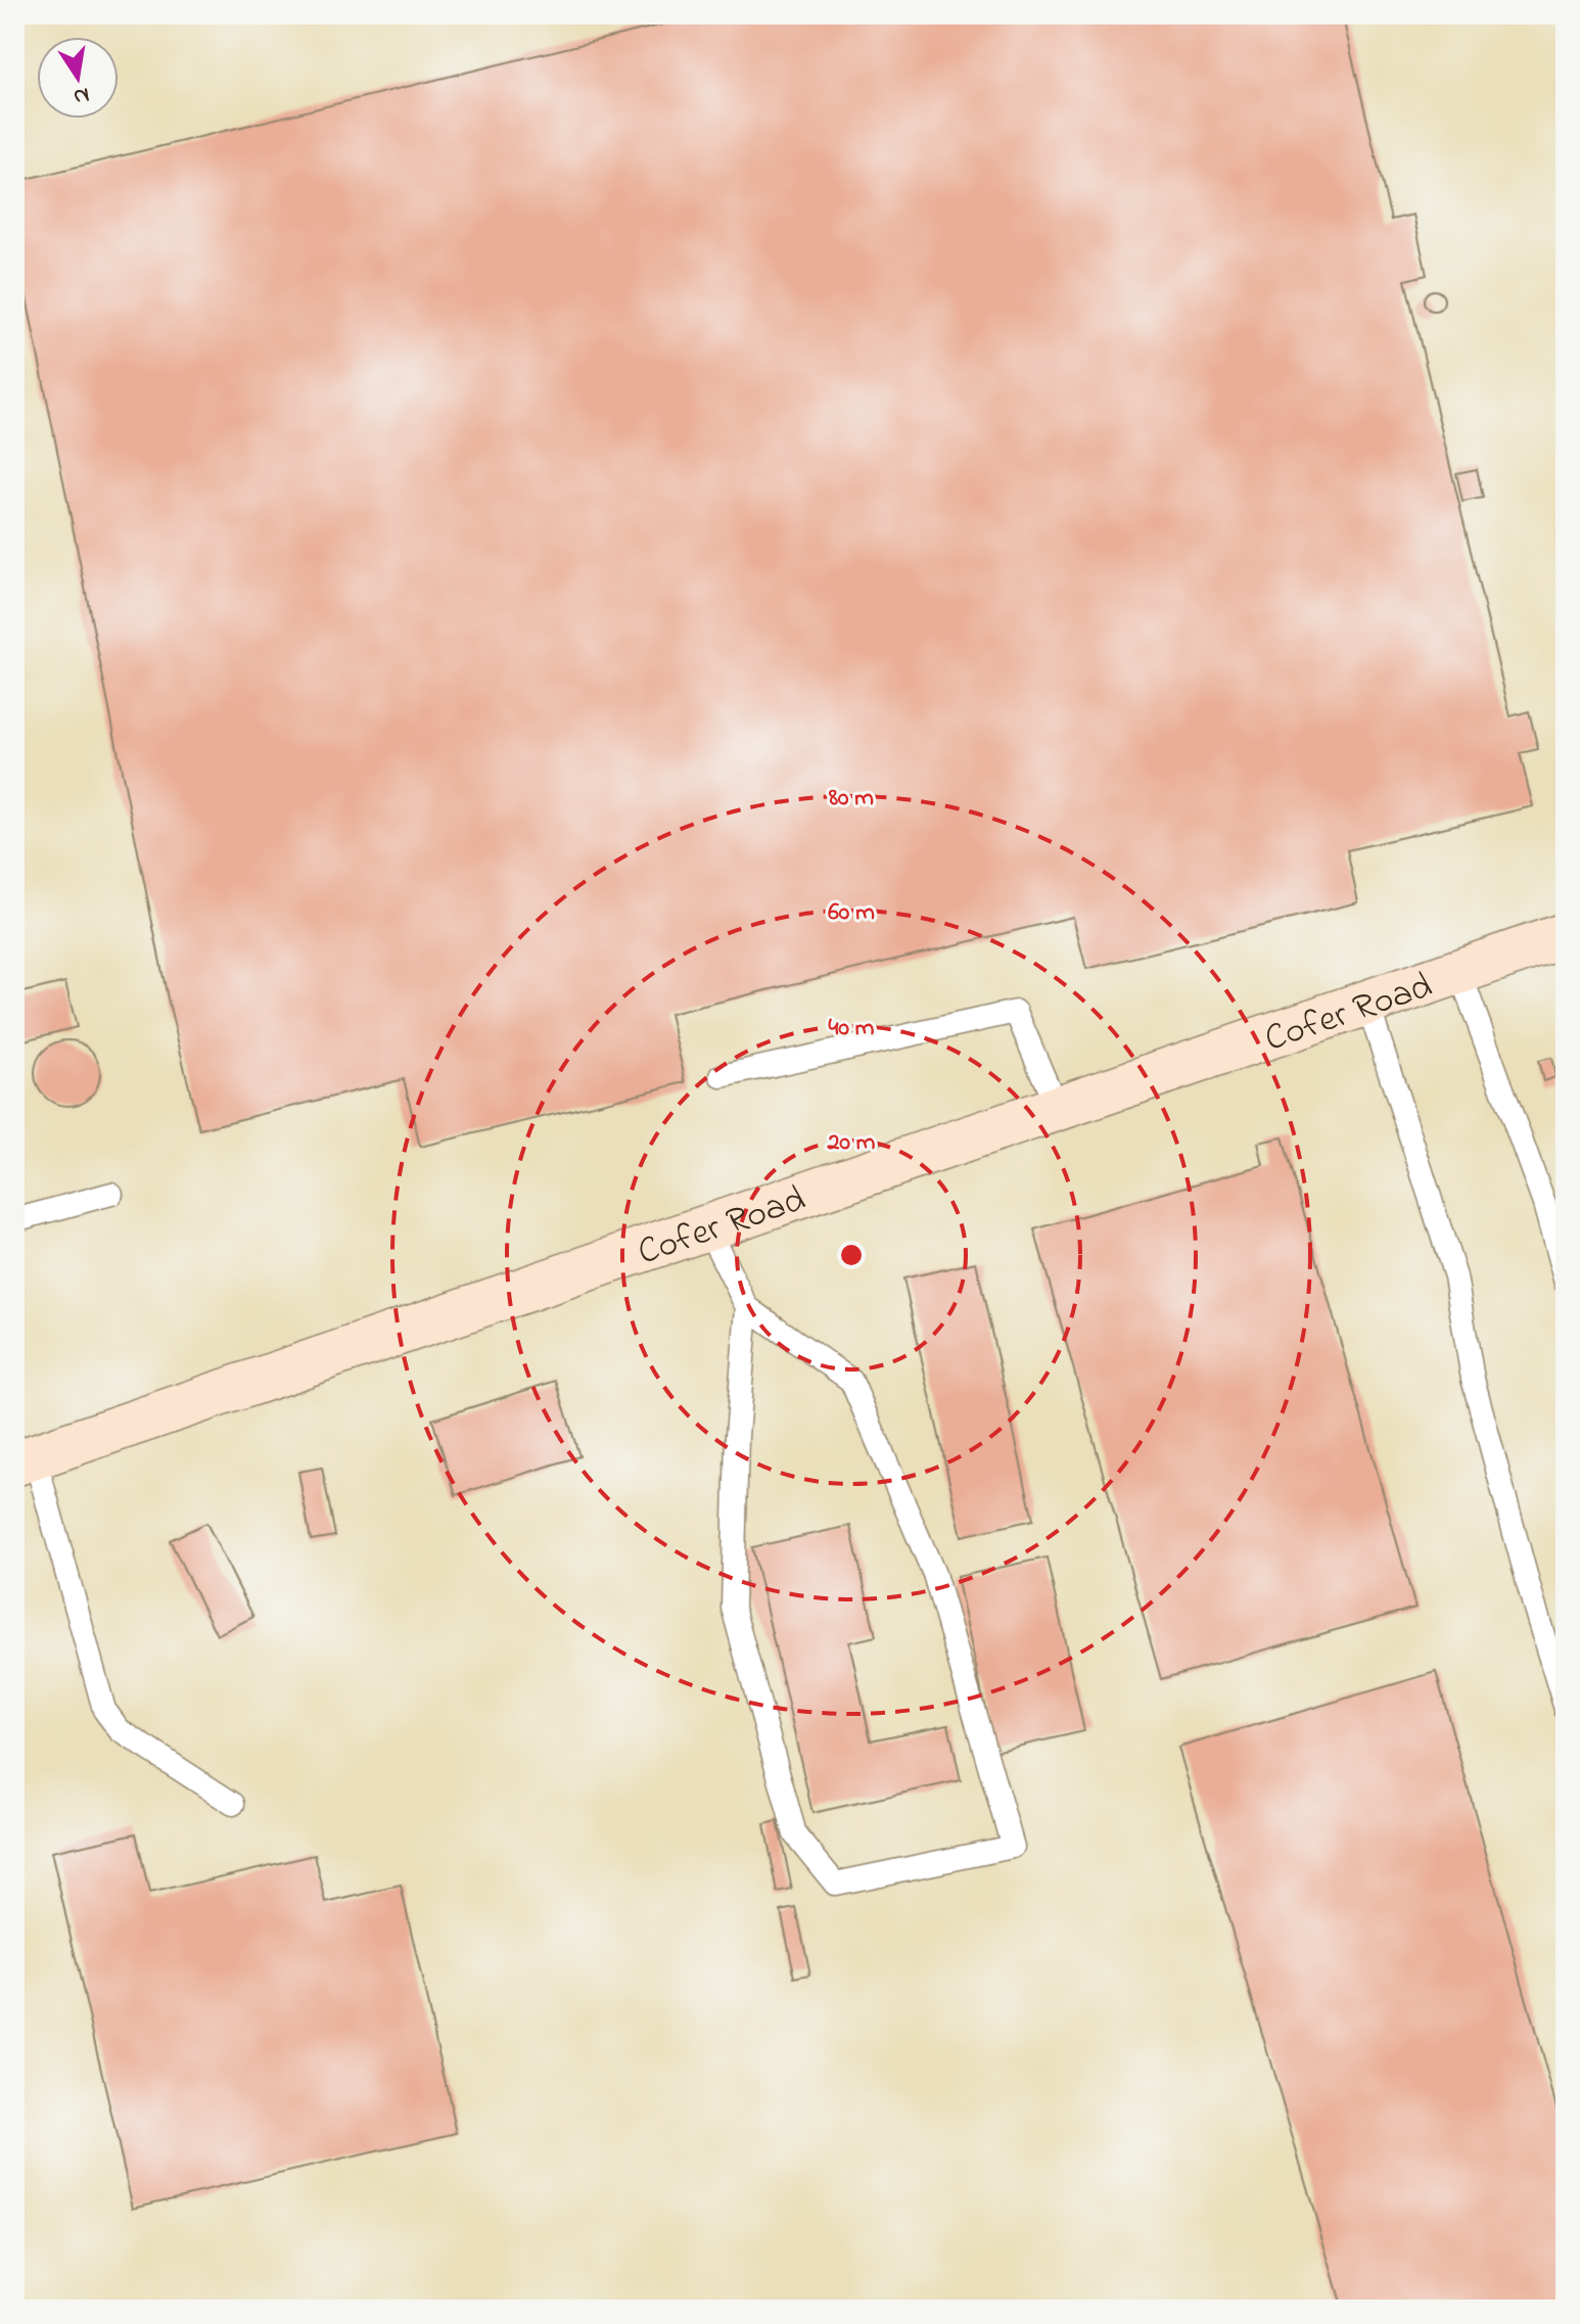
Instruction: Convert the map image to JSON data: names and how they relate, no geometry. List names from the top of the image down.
{
  "streets": {
    "street": ["Cofer Road"]
  },
  "north": "bottom",
  "rings": [
    "80 m",
    "60 m",
    "40 m",
    "20 m"
  ]
}
